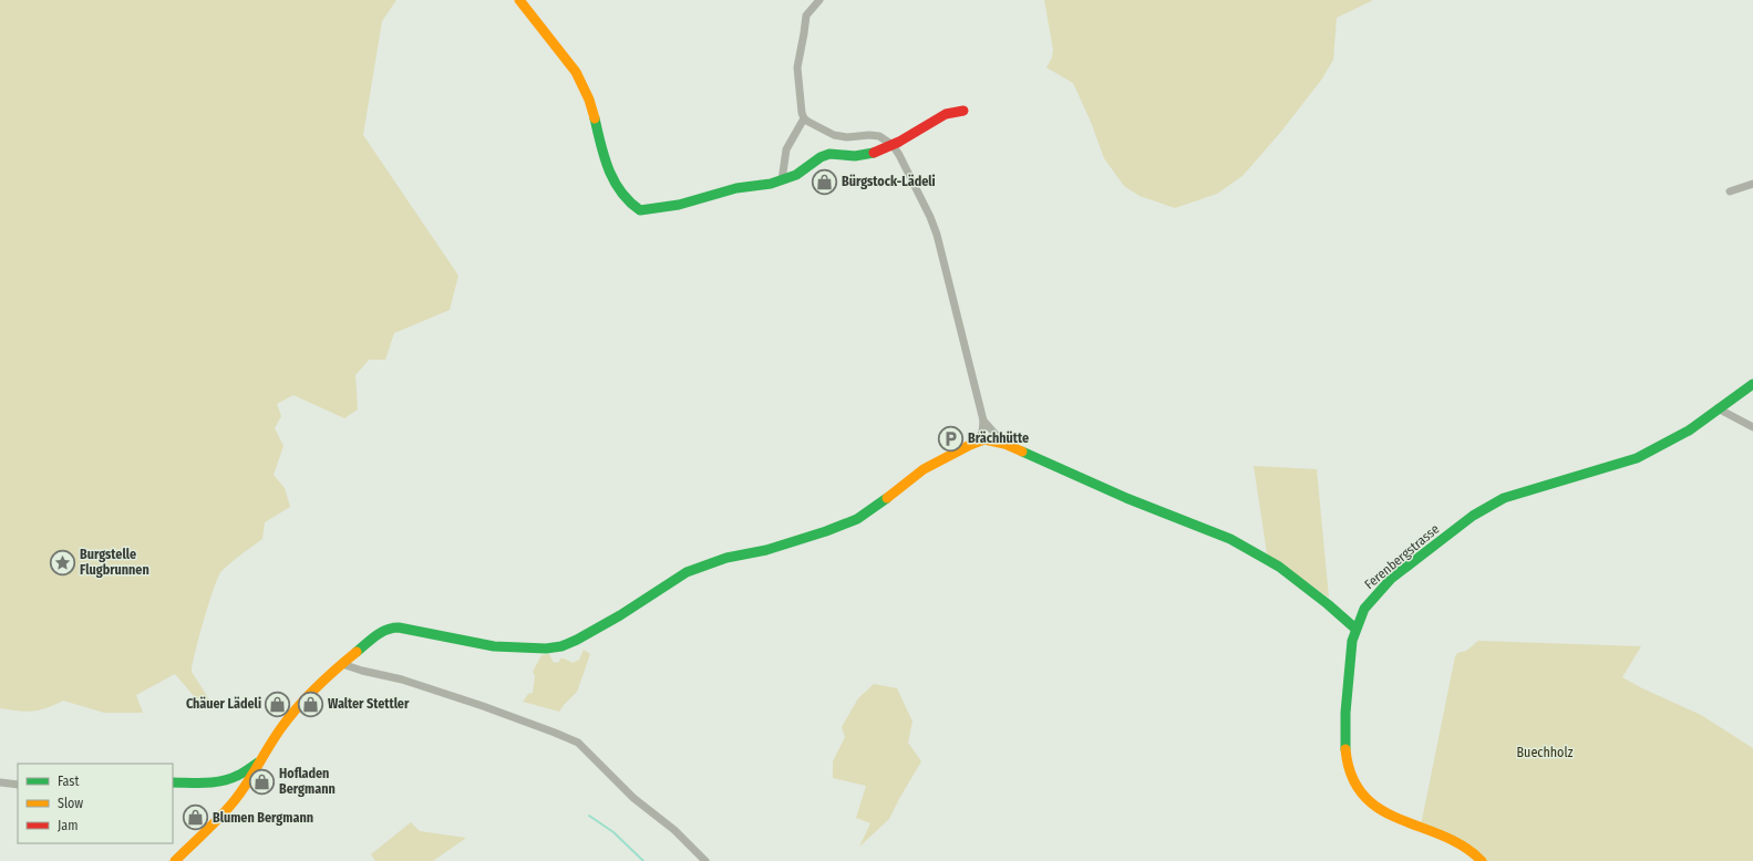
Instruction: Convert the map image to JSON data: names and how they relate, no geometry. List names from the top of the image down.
{
  "streets": {
    "street": ["Ferenbergstrasse"]
  },
  "parks": ["Buechholz"],
  "places": {
    "shop": [
      "Bürgstock-Lädeli",
      "Chäuer Lädeli",
      "Walter Stettler",
      "Hofladen Bergmann",
      "Blumen Bergmann"
    ],
    "parking": ["Brächhütte"],
    "place": ["Burgstelle Flugbrunnen"]
  },
  "legend": ["Fast", "Slow", "Jam"]
}
